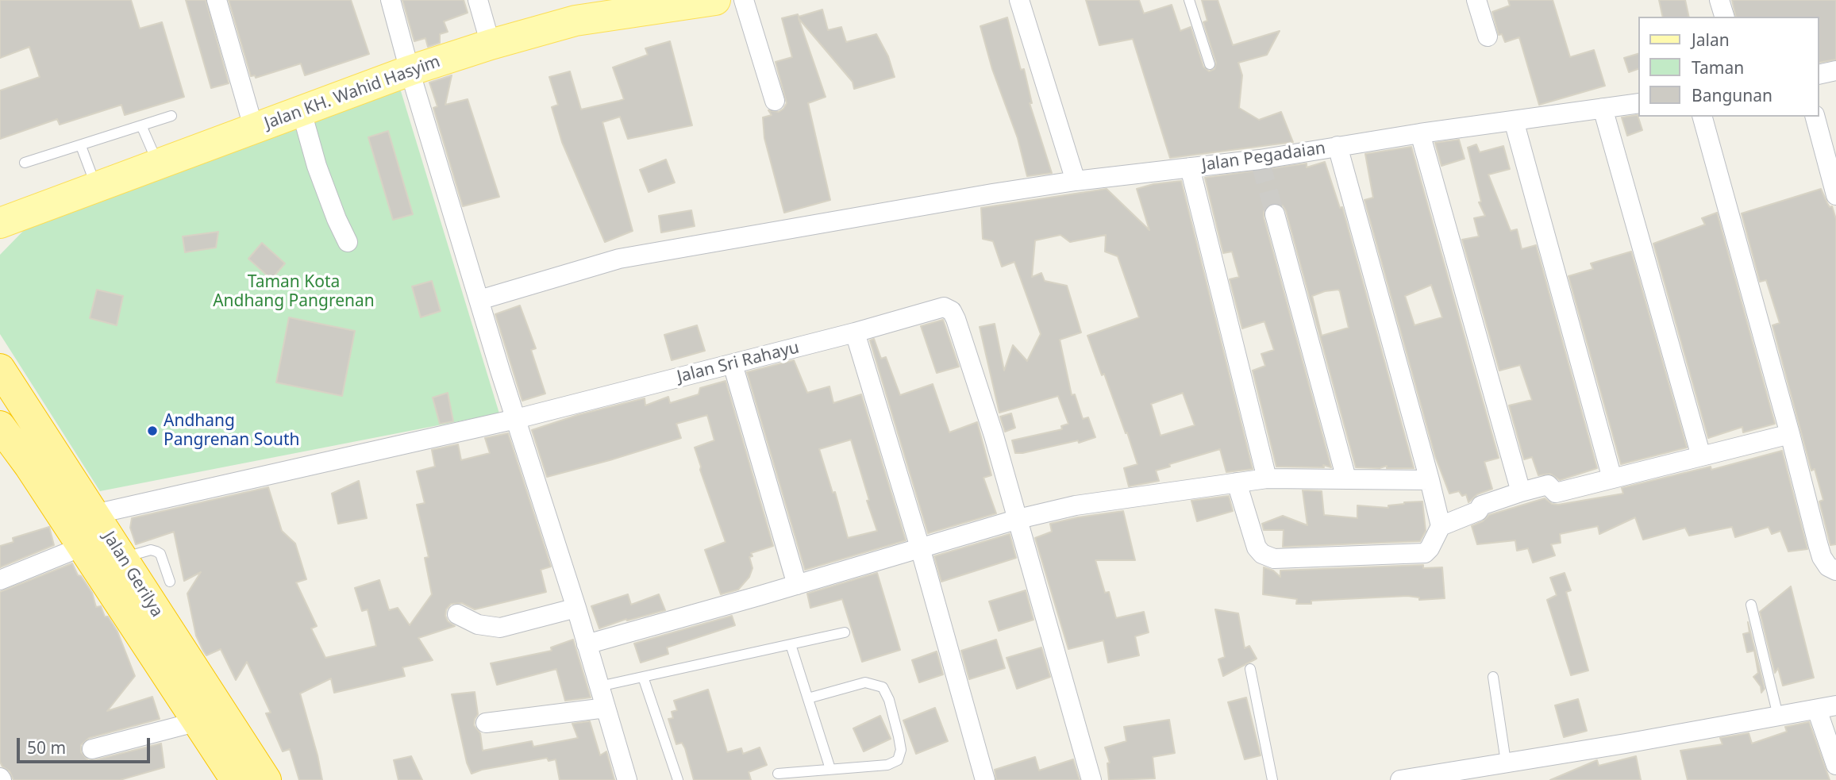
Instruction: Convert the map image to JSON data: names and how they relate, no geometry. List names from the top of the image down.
{
  "streets": {
    "highway": ["Jalan Gerilya"],
    "main road": ["Jalan KH. Wahid Hasyim"],
    "street": ["Jalan Pegadaian", "Jalan Sri Rahayu"]
  },
  "crossings": [
    ["Jalan Sri Rahayu", "Jalan Gerilya"]
  ],
  "parks": ["Taman Kota Andhang Pangrenan"],
  "places": ["Andhang Pangrenan South"],
  "legend": ["Jalan", "Taman", "Bangunan"],
  "scale_bar": "50 m"
}
